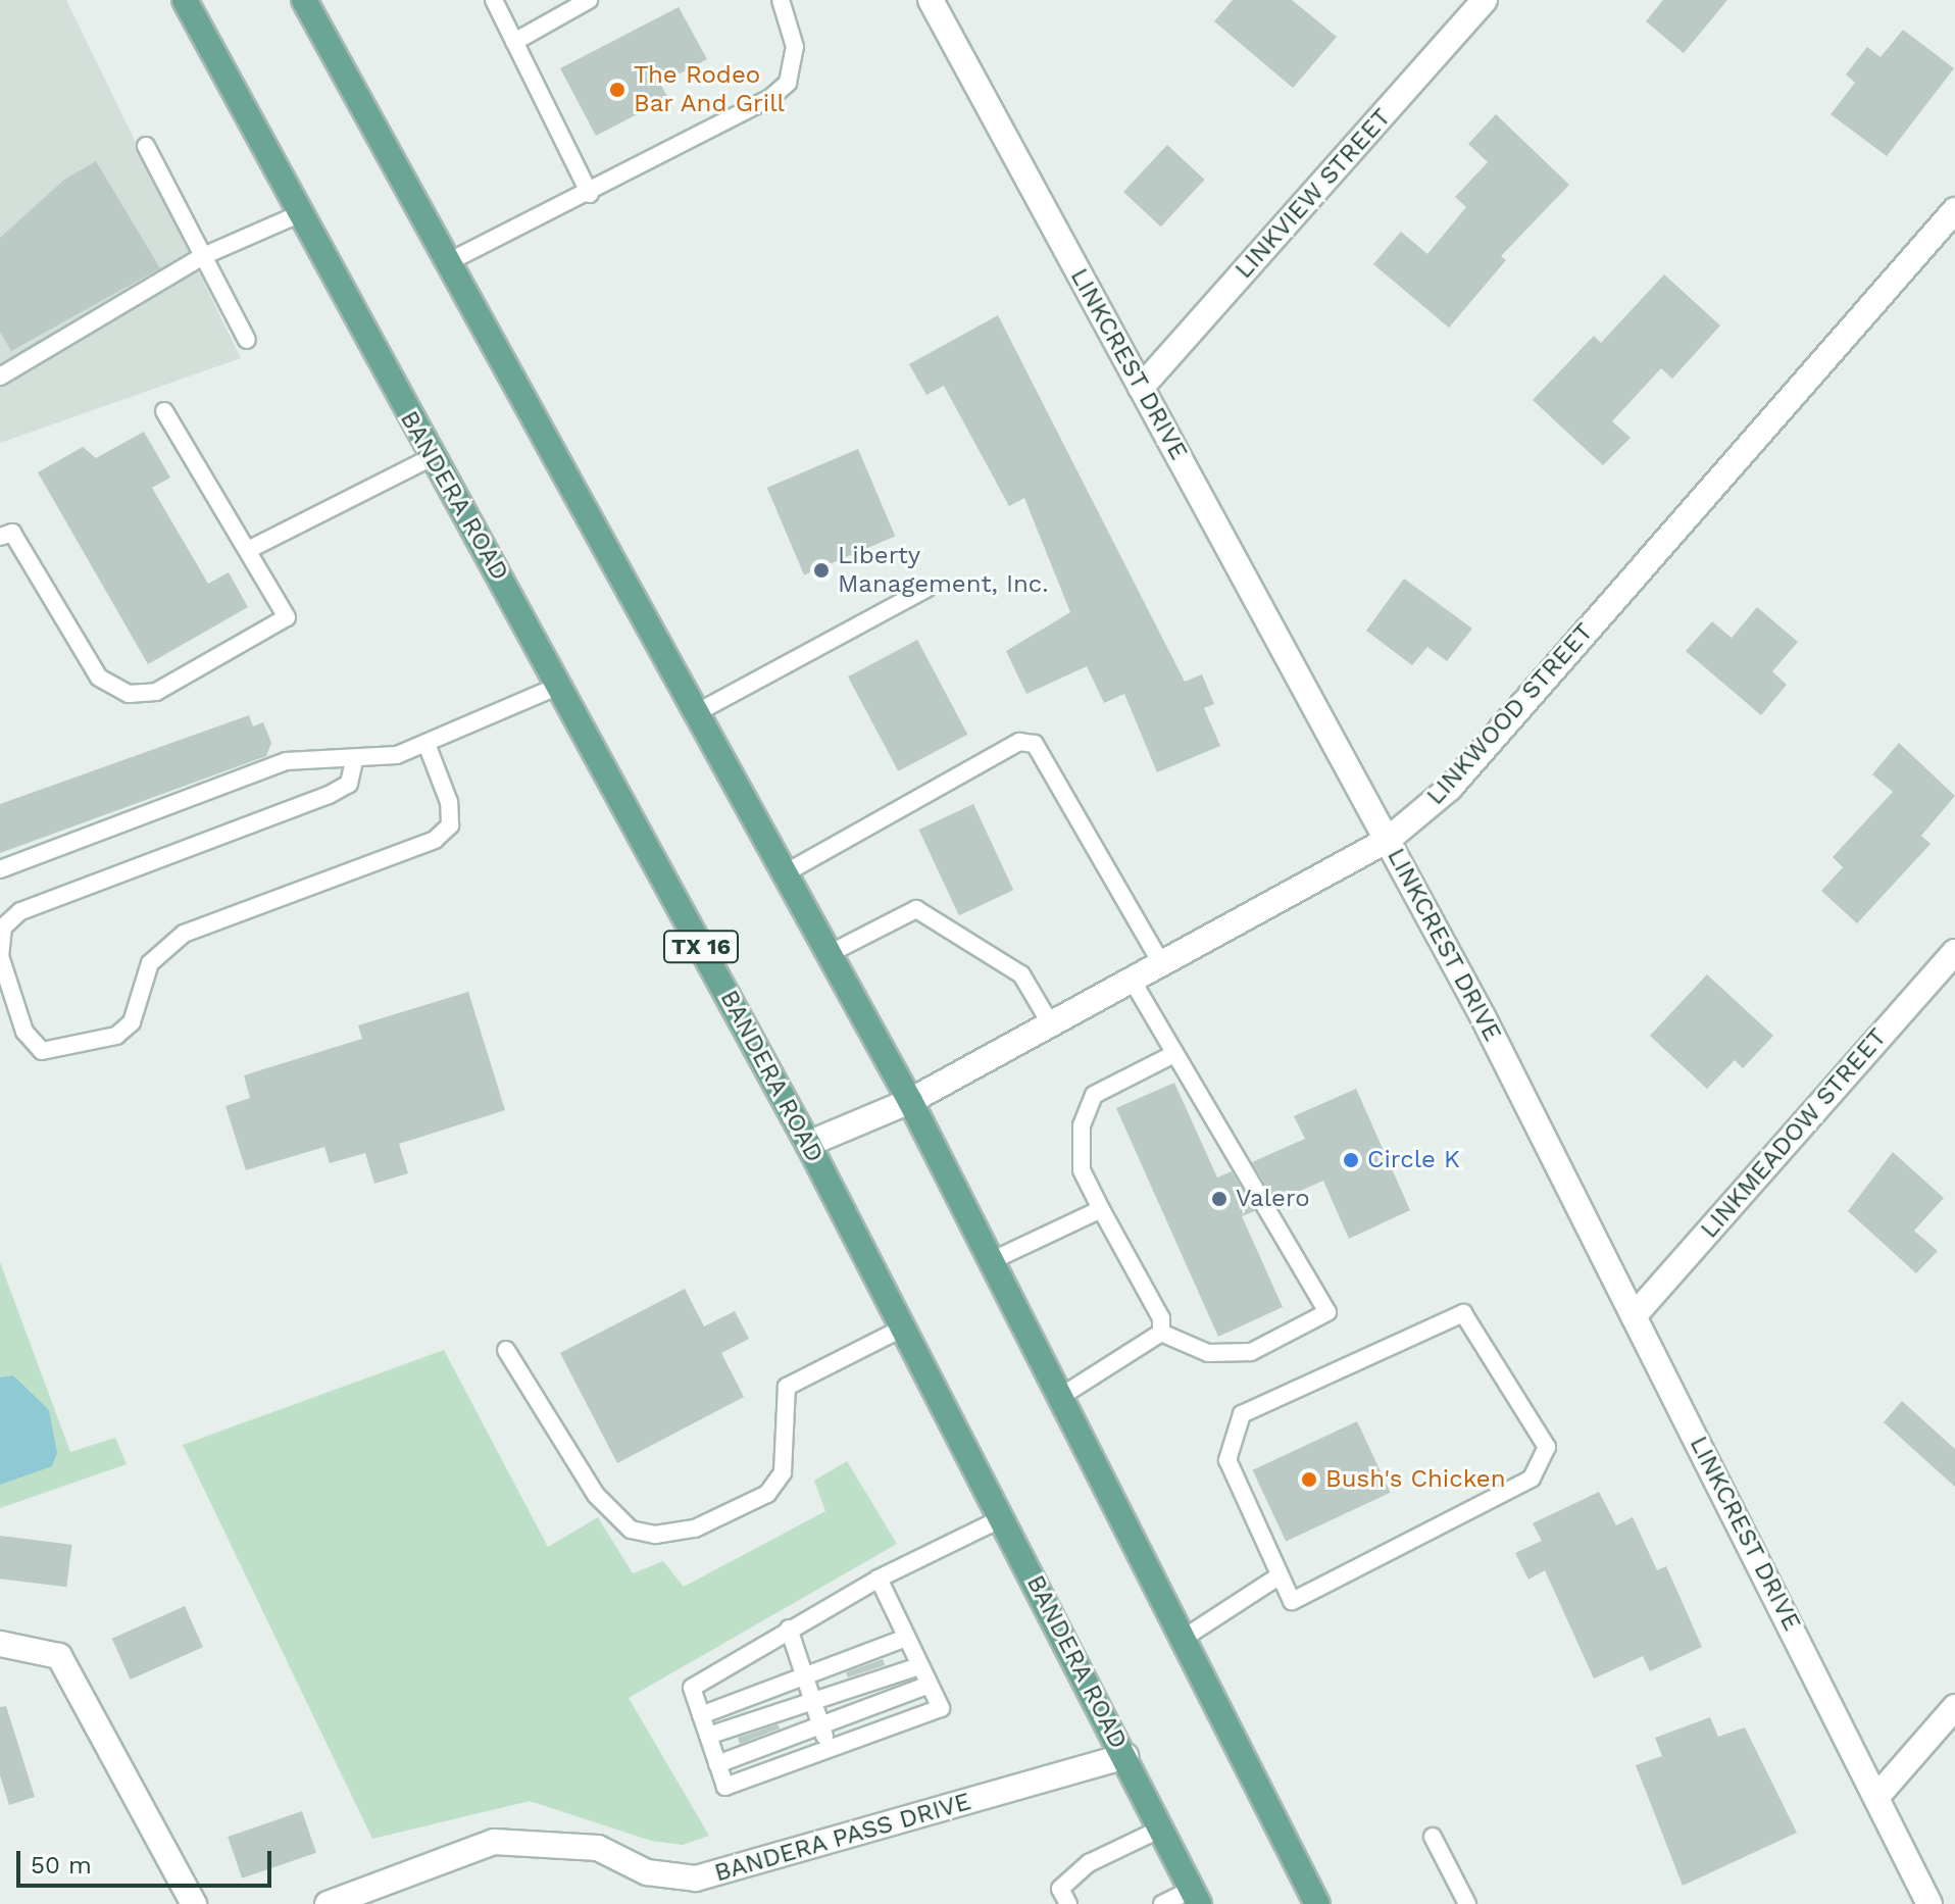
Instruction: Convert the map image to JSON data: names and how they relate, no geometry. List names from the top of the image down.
{
  "streets": {
    "main road": ["BANDERA ROAD", "TX 16"],
    "street": [
      "LINKVIEW STREET",
      "LINKCREST DRIVE",
      "LINKWOOD STREET",
      "LINKMEADOW STREET",
      "BANDERA PASS DRIVE"
    ]
  },
  "crossings": [
    ["LINKVIEW STREET", "LINKCREST DRIVE"],
    ["LINKCREST DRIVE", "LINKWOOD STREET"],
    ["LINKCREST DRIVE", "LINKMEADOW STREET"],
    ["BANDERA ROAD", "LINKWOOD STREET"],
    ["BANDERA ROAD", "BANDERA PASS DRIVE"]
  ],
  "places": [
    "The Rodeo Bar And Grill",
    "Liberty Management, Inc.",
    "Circle K",
    "Valero",
    "Bush's Chicken"
  ],
  "scale_bar": "50 m"
}
